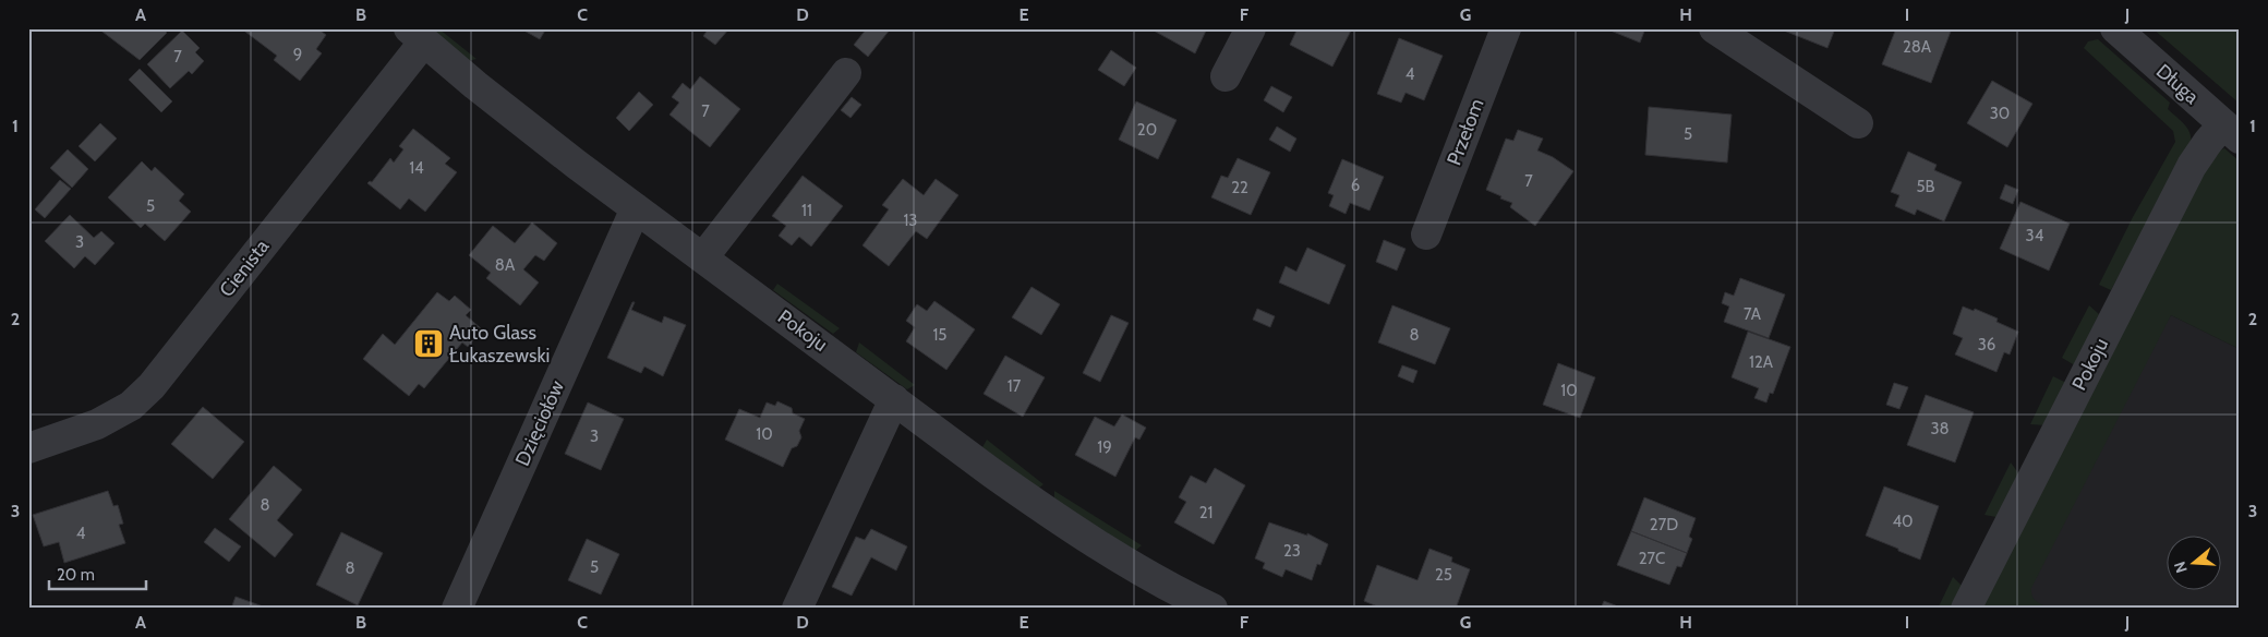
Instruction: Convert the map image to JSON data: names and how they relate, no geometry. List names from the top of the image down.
{
  "streets": {
    "street": [
      "Długa",
      "Przełom",
      "Cienista",
      "Pokoju",
      "Dzięciołów"
    ]
  },
  "crossings": [
    ["Długa", "Pokoju"],
    ["Cienista", "Pokoju"],
    ["Pokoju", "Dzięciołów"]
  ],
  "places": {
    "building": ["Auto Glass Łukaszewski"]
  },
  "house_numbers": [
    "28A",
    "9",
    "7",
    "4",
    "7",
    "30",
    "20",
    "5",
    "14",
    "7",
    "6",
    "5B",
    "22",
    "5",
    "11",
    "13",
    "34",
    "3",
    "8A",
    "7A",
    "15",
    "8",
    "36",
    "12A",
    "17",
    "10",
    "38",
    "10",
    "3",
    "19",
    "8",
    "21",
    "40",
    "27D",
    "4",
    "23",
    "27C",
    "5",
    "8",
    "25"
  ],
  "scale_bar": "20 m",
  "north": "left",
  "grid": {
    "columns": [
      "A",
      "B",
      "C",
      "D",
      "E",
      "F",
      "G",
      "H",
      "I",
      "J"
    ],
    "rows": ["1", "2", "3"]
  }
}
